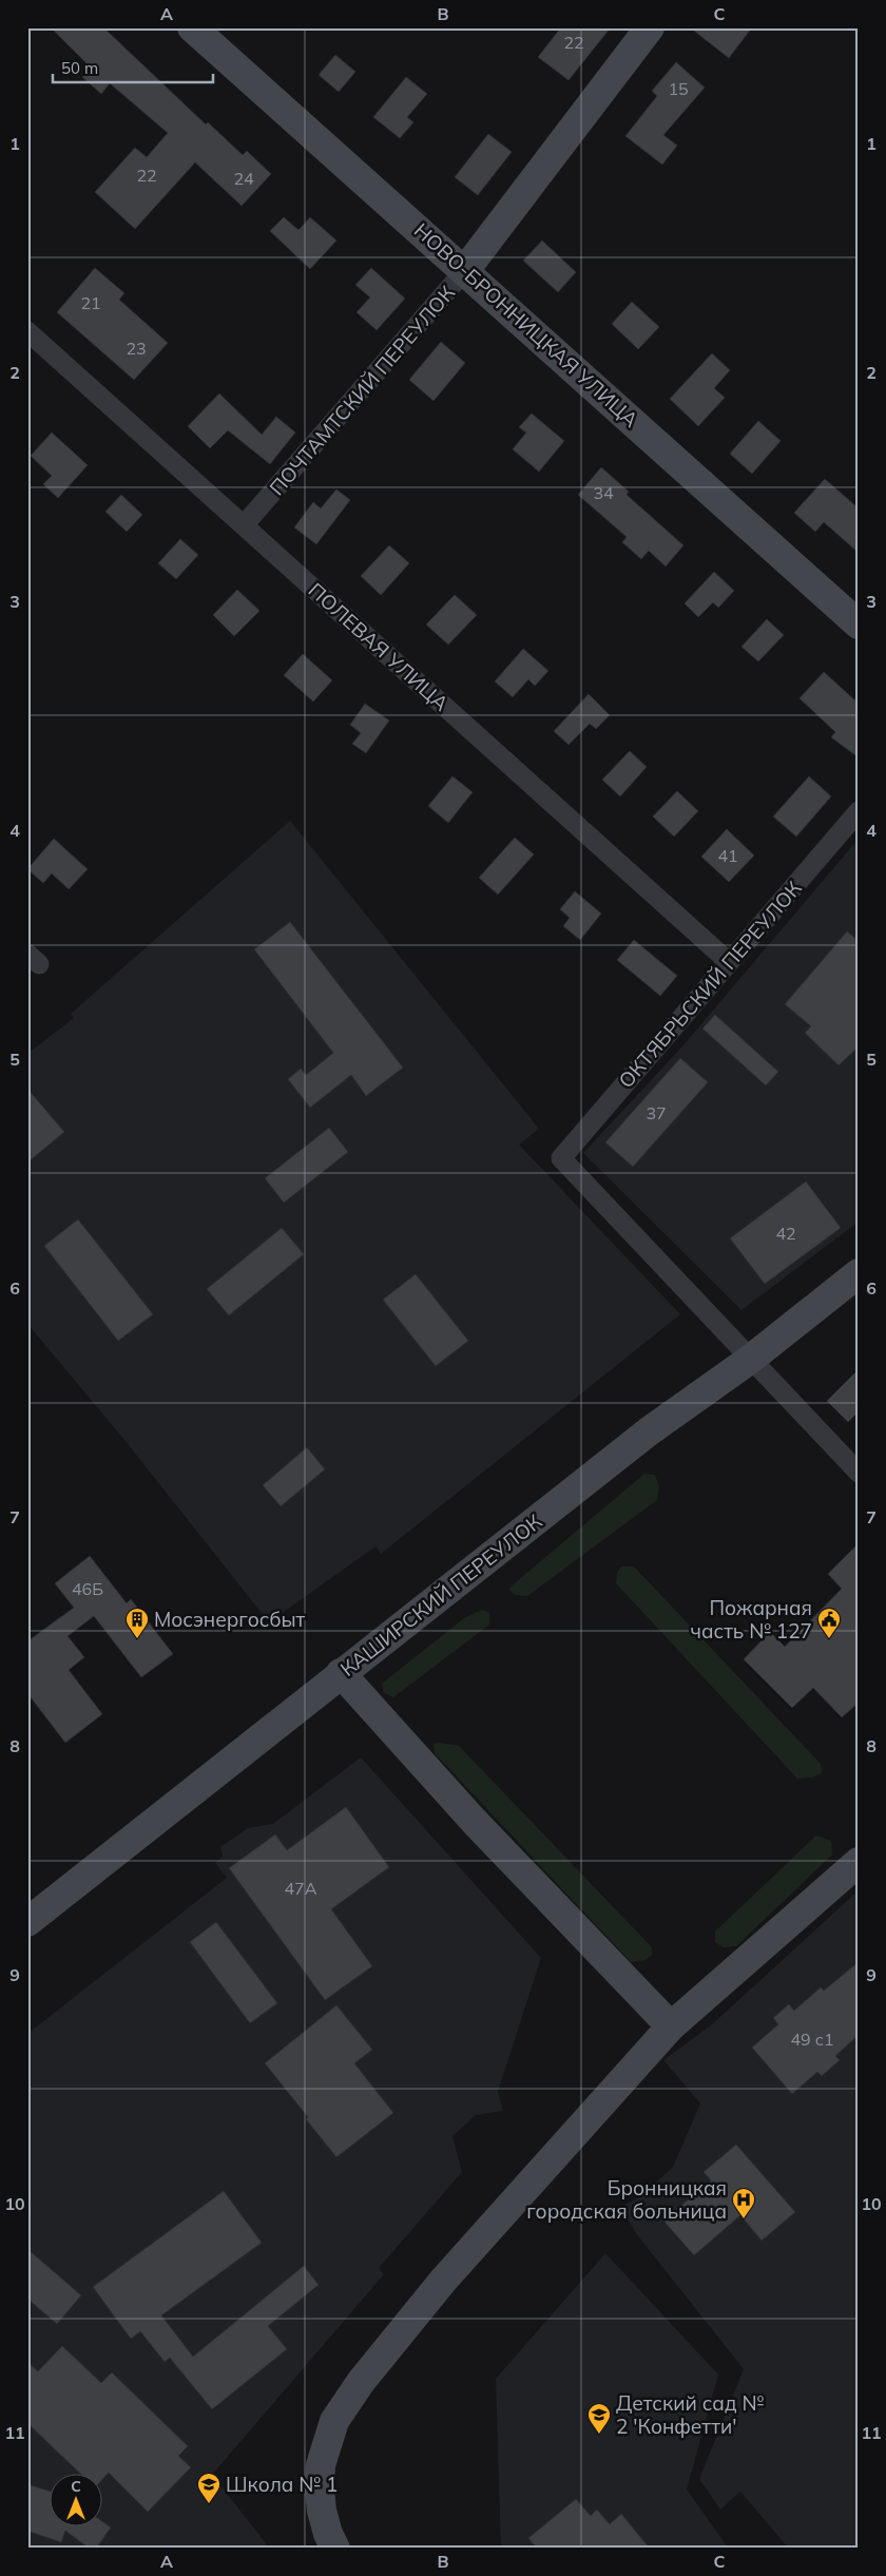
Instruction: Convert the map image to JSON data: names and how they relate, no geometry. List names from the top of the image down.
{
  "streets": {
    "street": [
      "НОВО-БРОННИЦКАЯ УЛИЦА",
      "ПОЧТАМТСКИЙ ПЕРЕУЛОК",
      "ПОЛЕВАЯ УЛИЦА",
      "ОКТЯБРЬСКИЙ ПЕРЕУЛОК",
      "КАШИРСКИЙ ПЕРЕУЛОК"
    ]
  },
  "crossings": [
    ["НОВО-БРОННИЦКАЯ УЛИЦА", "ПОЧТАМТСКИЙ ПЕРЕУЛОК"],
    ["ПОЧТАМТСКИЙ ПЕРЕУЛОК", "ПОЛЕВАЯ УЛИЦА"],
    ["ПОЛЕВАЯ УЛИЦА", "ОКТЯБРЬСКИЙ ПЕРЕУЛОК"],
    ["ОКТЯБРЬСКИЙ ПЕРЕУЛОК", "КАШИРСКИЙ ПЕРЕУЛОК"]
  ],
  "places": {
    "building": ["Мосэнергосбыт"],
    "public building": ["Пожарная часть № 127"],
    "hospital": ["Бронницкая городская больница"],
    "school or university": ["Детский сад № 2 'Конфетти'", "Школа № 1"]
  },
  "house_numbers": [
    "22",
    "15",
    "22",
    "24",
    "21",
    "23",
    "34",
    "41",
    "37",
    "42",
    "46Б",
    "47А",
    "49 с1"
  ],
  "scale_bar": "50 m",
  "north": "top",
  "grid": {
    "columns": ["A", "B", "C"],
    "rows": [
      "1",
      "2",
      "3",
      "4",
      "5",
      "6",
      "7",
      "8",
      "9",
      "10",
      "11"
    ]
  }
}
